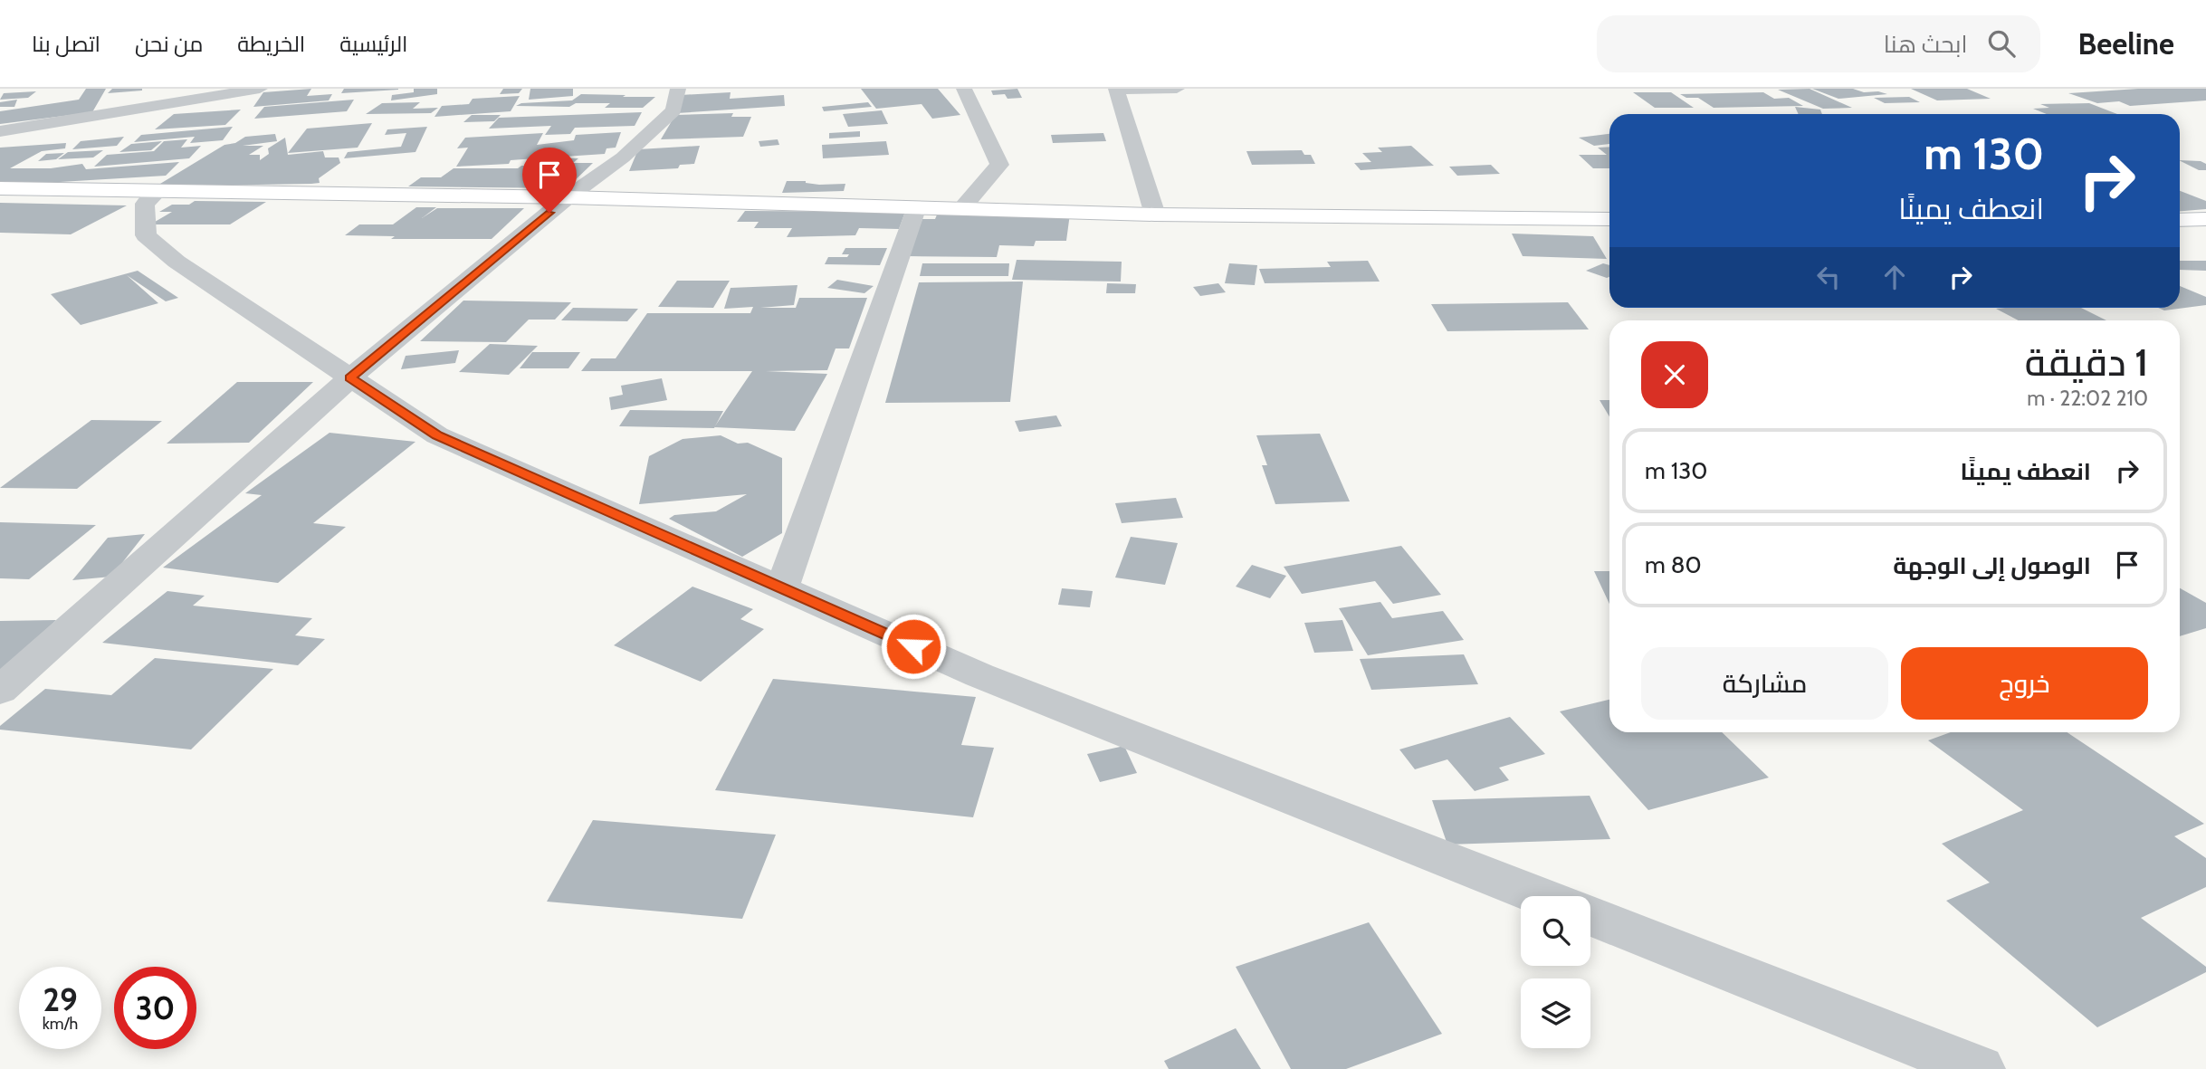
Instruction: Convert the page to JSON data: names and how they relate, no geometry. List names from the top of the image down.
{
  "page": {
    "header": "Beeline",
    "search": "ابحث هنا",
    "nav": [
      "الرئيسية",
      "الخريطة",
      "من نحن",
      "اتصل بنا"
    ],
    "turn": ["130 m", "انعطف يمينًا"],
    "heading": ["1 دقيقة", "210 m · 22:02"],
    "list": [
      {
        "name": "انعطف يمينًا",
        "value": "130 m"
      },
      {
        "name": "الوصول إلى الوجهة",
        "value": "80 m"
      }
    ],
    "buttons": ["خروج", "مشاركة"],
    "speed": "29 km/h",
    "limit": "30"
  }
}
